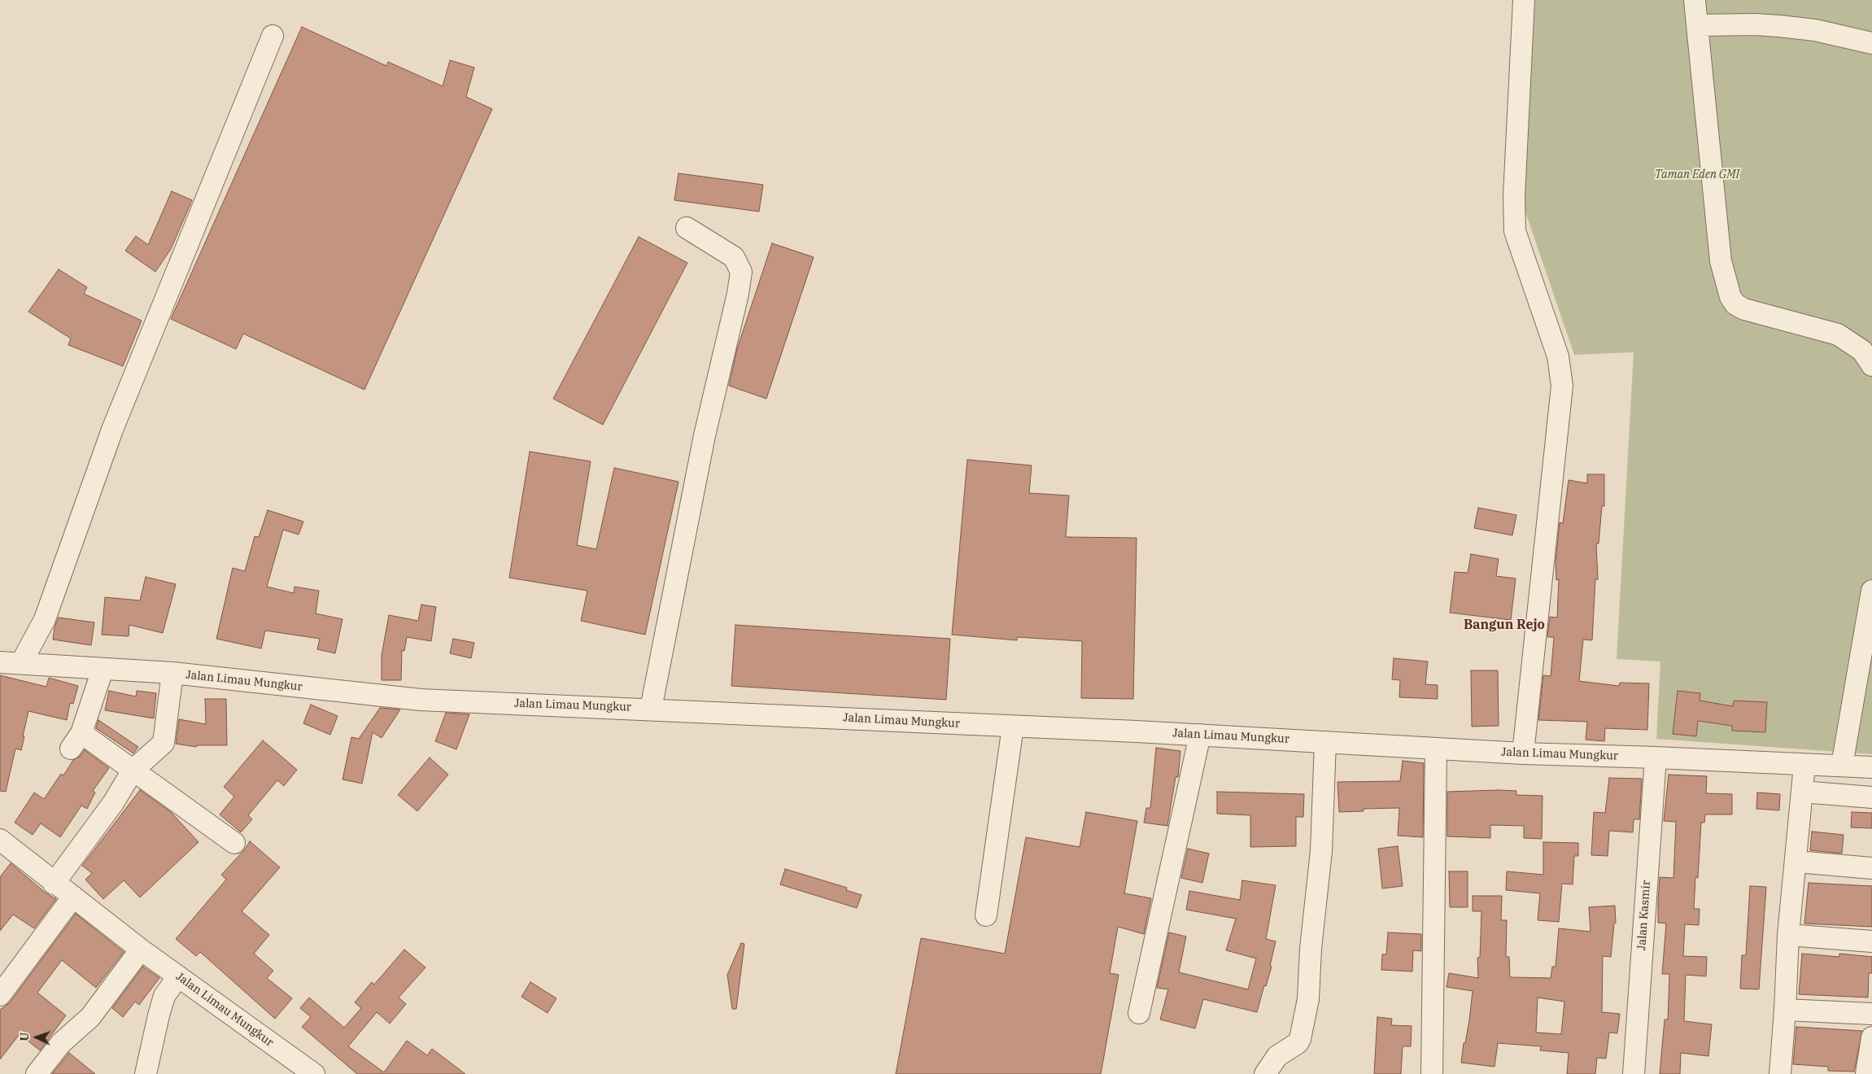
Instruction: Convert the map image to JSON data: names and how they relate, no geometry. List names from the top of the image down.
{
  "streets": {
    "street": ["Jalan Limau Mungkur", "Jalan Kasmir"]
  },
  "crossings": [
    ["Jalan Limau Mungkur", "Jalan Kasmir"]
  ],
  "districts": ["Bangun Rejo"],
  "parks": ["Taman Eden GMI"],
  "north": "left"
}
